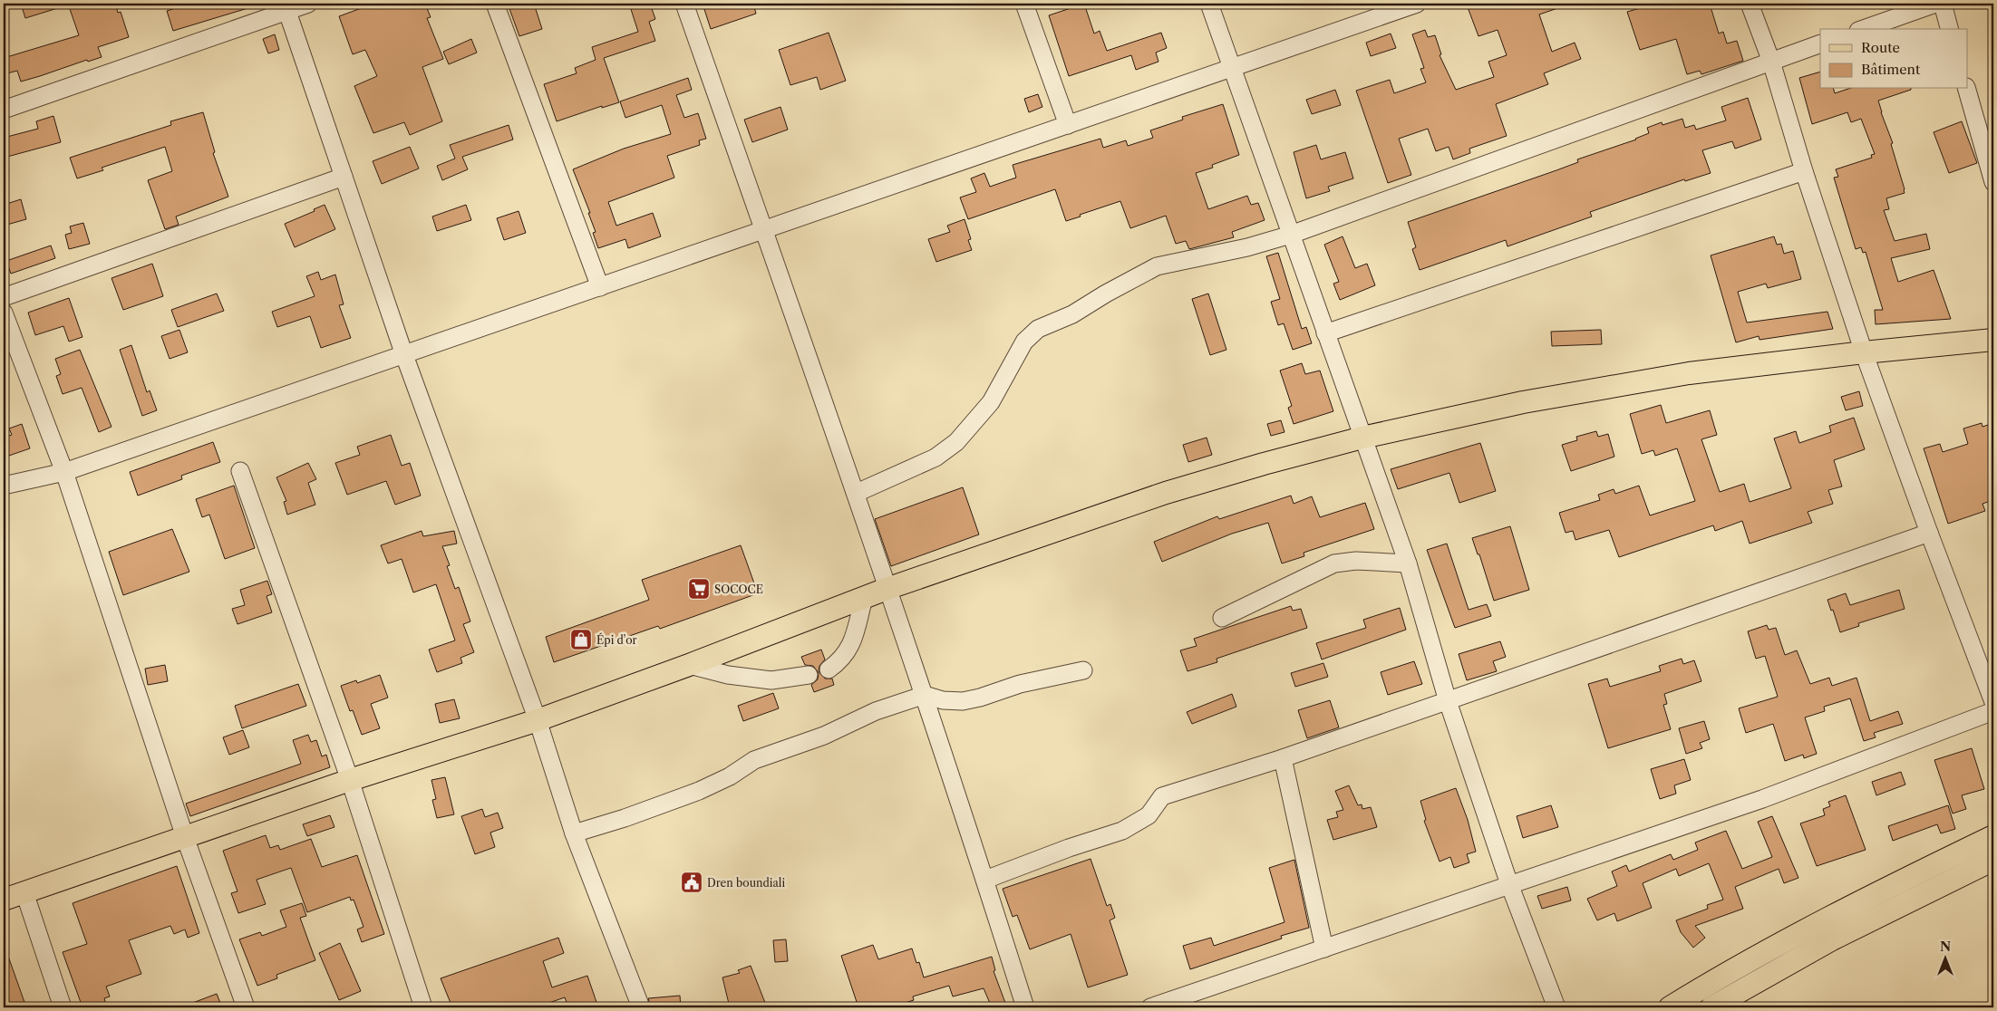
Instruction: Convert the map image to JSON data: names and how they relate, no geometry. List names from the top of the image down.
{
  "places": {
    "supermarket": ["SOCOCE"],
    "shop": ["Épi d'or"],
    "public building": ["Dren boundiali"]
  },
  "legend": ["Route", "Bâtiment"],
  "north": "top"
}
